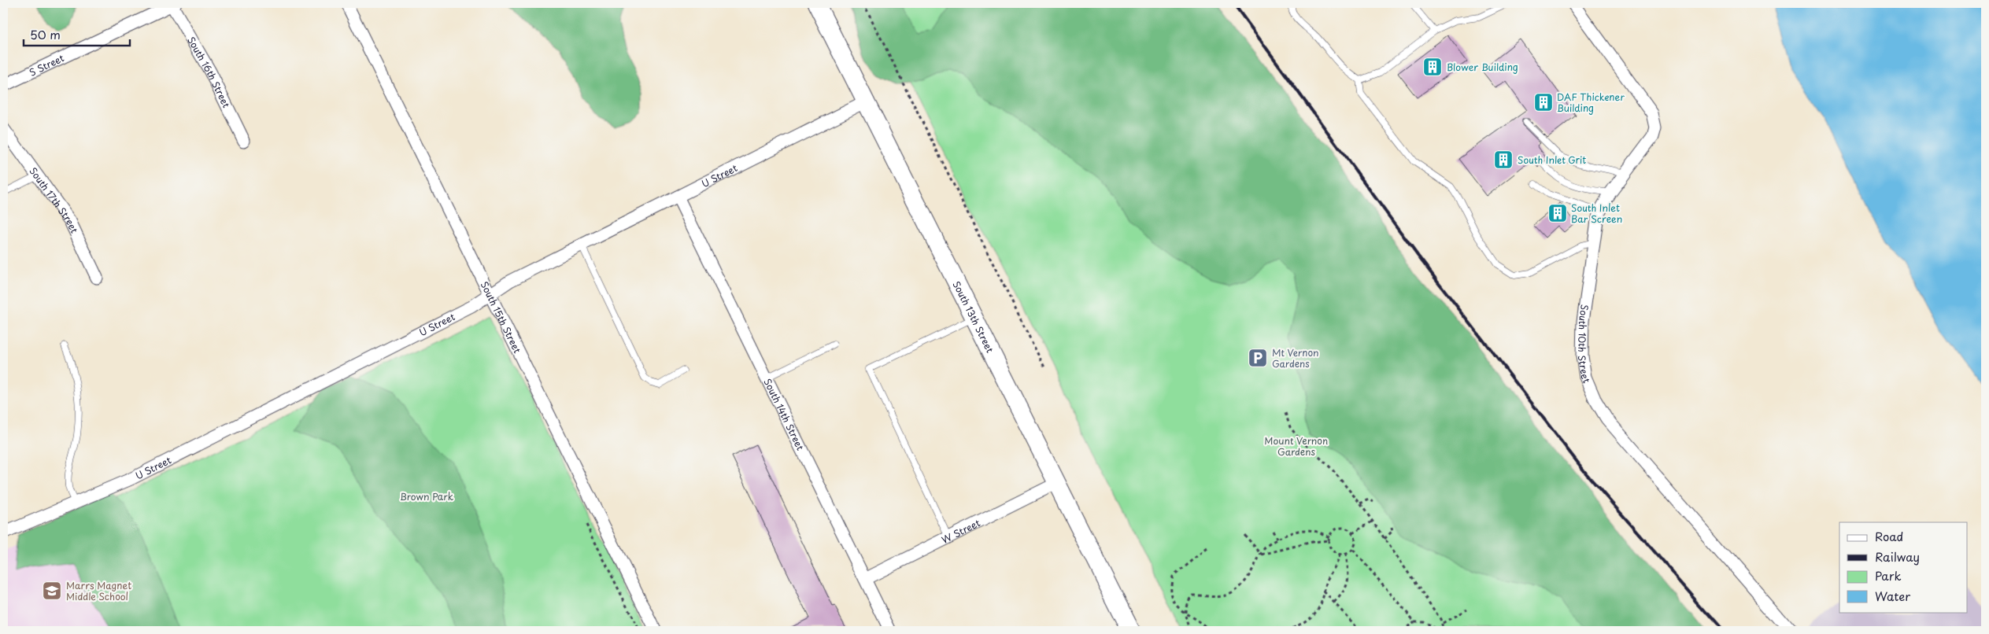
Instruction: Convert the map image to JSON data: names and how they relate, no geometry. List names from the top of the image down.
{
  "streets": {
    "main road": ["South 13th Street"],
    "street": [
      "S Street",
      "South 16th Street",
      "U Street",
      "South 17th Street",
      "South 15th Street",
      "South 10th Street",
      "South 14th Street",
      "W Street"
    ]
  },
  "crossings": [
    ["S Street", "South 16th Street"],
    ["U Street", "South 15th Street"],
    ["U Street", "South 13th Street"],
    ["U Street", "South 14th Street"],
    ["South 13th Street", "W Street"],
    ["South 14th Street", "W Street"]
  ],
  "parks": ["Mount Vernon Gardens", "Brown Park"],
  "places": {
    "building": [
      "Blower Building",
      "DAF Thickener Building",
      "South Inlet Grit",
      "South Inlet Bar Screen"
    ],
    "parking": ["Mt Vernon Gardens"],
    "school or university": ["Marrs Magnet Middle School"]
  },
  "legend": [
    "Road",
    "Railway",
    "Park",
    "Water"
  ],
  "scale_bar": "50 m"
}
